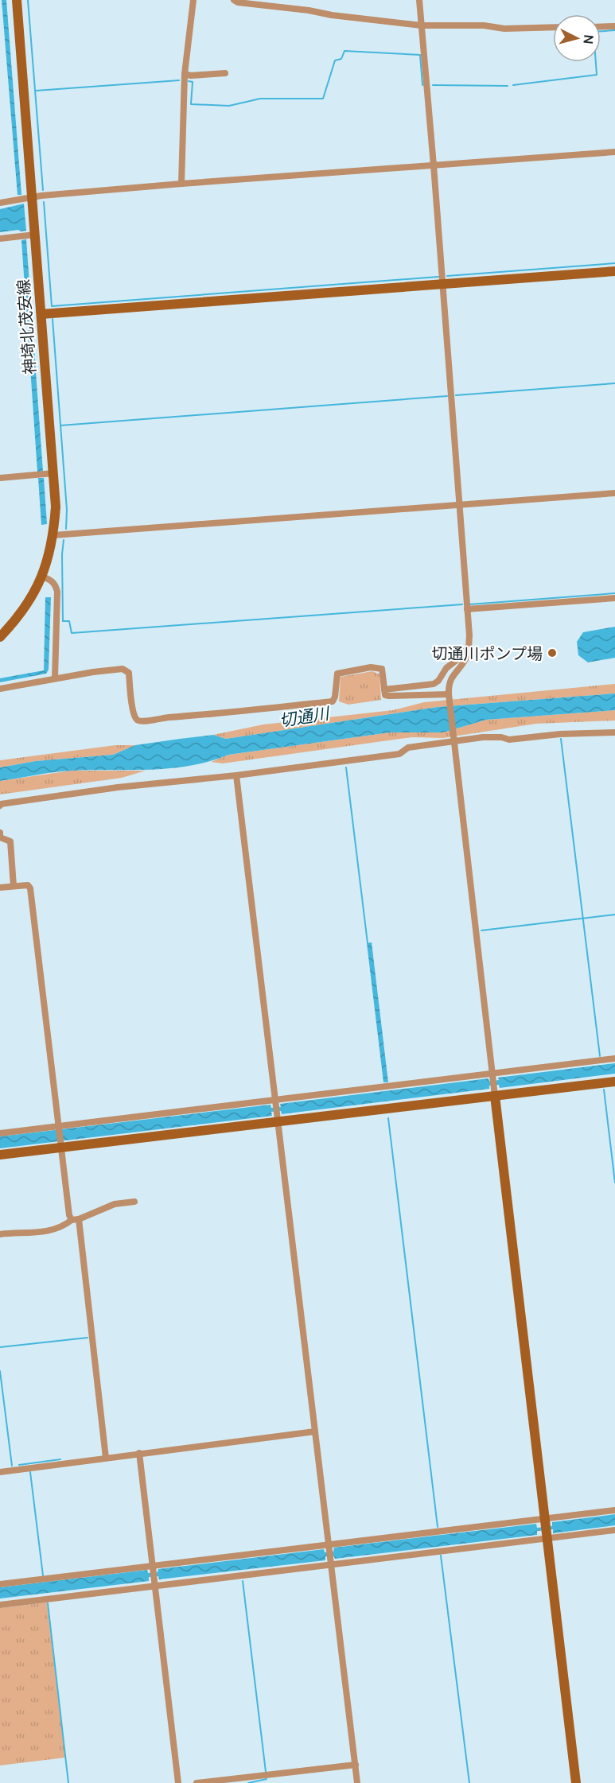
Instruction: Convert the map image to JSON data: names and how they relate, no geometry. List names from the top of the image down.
{
  "streets": {
    "street": ["神埼北茂安線"]
  },
  "water": ["切通川"],
  "places": ["切通川ポンプ場"],
  "north": "right"
}
